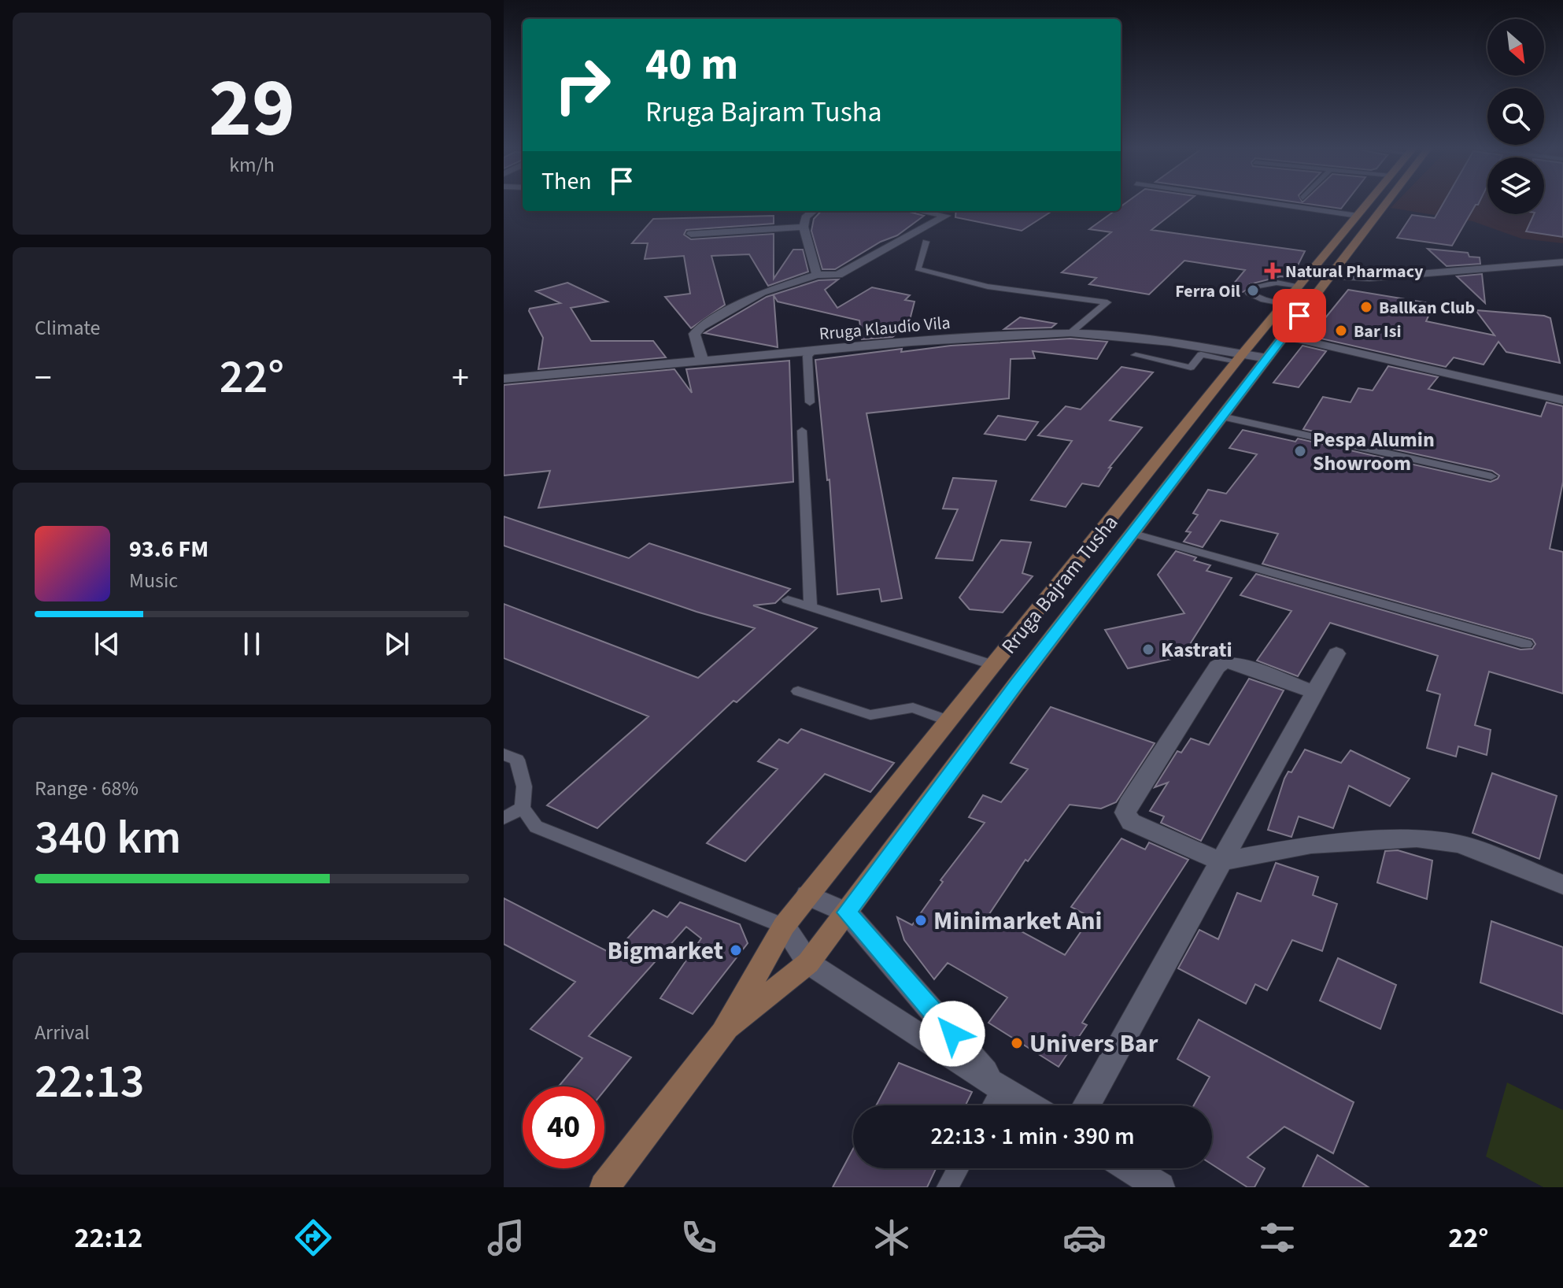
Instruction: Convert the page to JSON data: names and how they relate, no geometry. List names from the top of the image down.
{
  "streets": {
    "main road": ["Rruga Bajram Tusha"],
    "street": ["Rruga Klaudio Vila"]
  },
  "crossings": [
    ["Rruga Klaudio Vila", "Rruga Bajram Tusha"]
  ],
  "places": {
    "health": ["Natural Pharmacy"],
    "other": [
      "Ferra Oil",
      "Ballkan Club",
      "Bar Isi",
      "Pespa Alumin Showroom",
      "Kastrati",
      "Minimarket Ani",
      "Bigmarket",
      "Univers Bar"
    ]
  },
  "north": "bottom right",
  "page": {
    "tile": [
      ["29", "km/h"],
      "Climate",
      ["Range · 68%", "340 km"],
      ["Arrival", "22:13"]
    ],
    "turn": ["40 m", "Rruga Bajram Tusha"],
    "then": "Then",
    "heat": ["−", "22°", "+"],
    "song": ["93.6 FM", "Music"],
    "limit": "40",
    "trip": "22:13 · 1 min · 390 m",
    "tabs": ["22:12", "22°"]
  }
}
